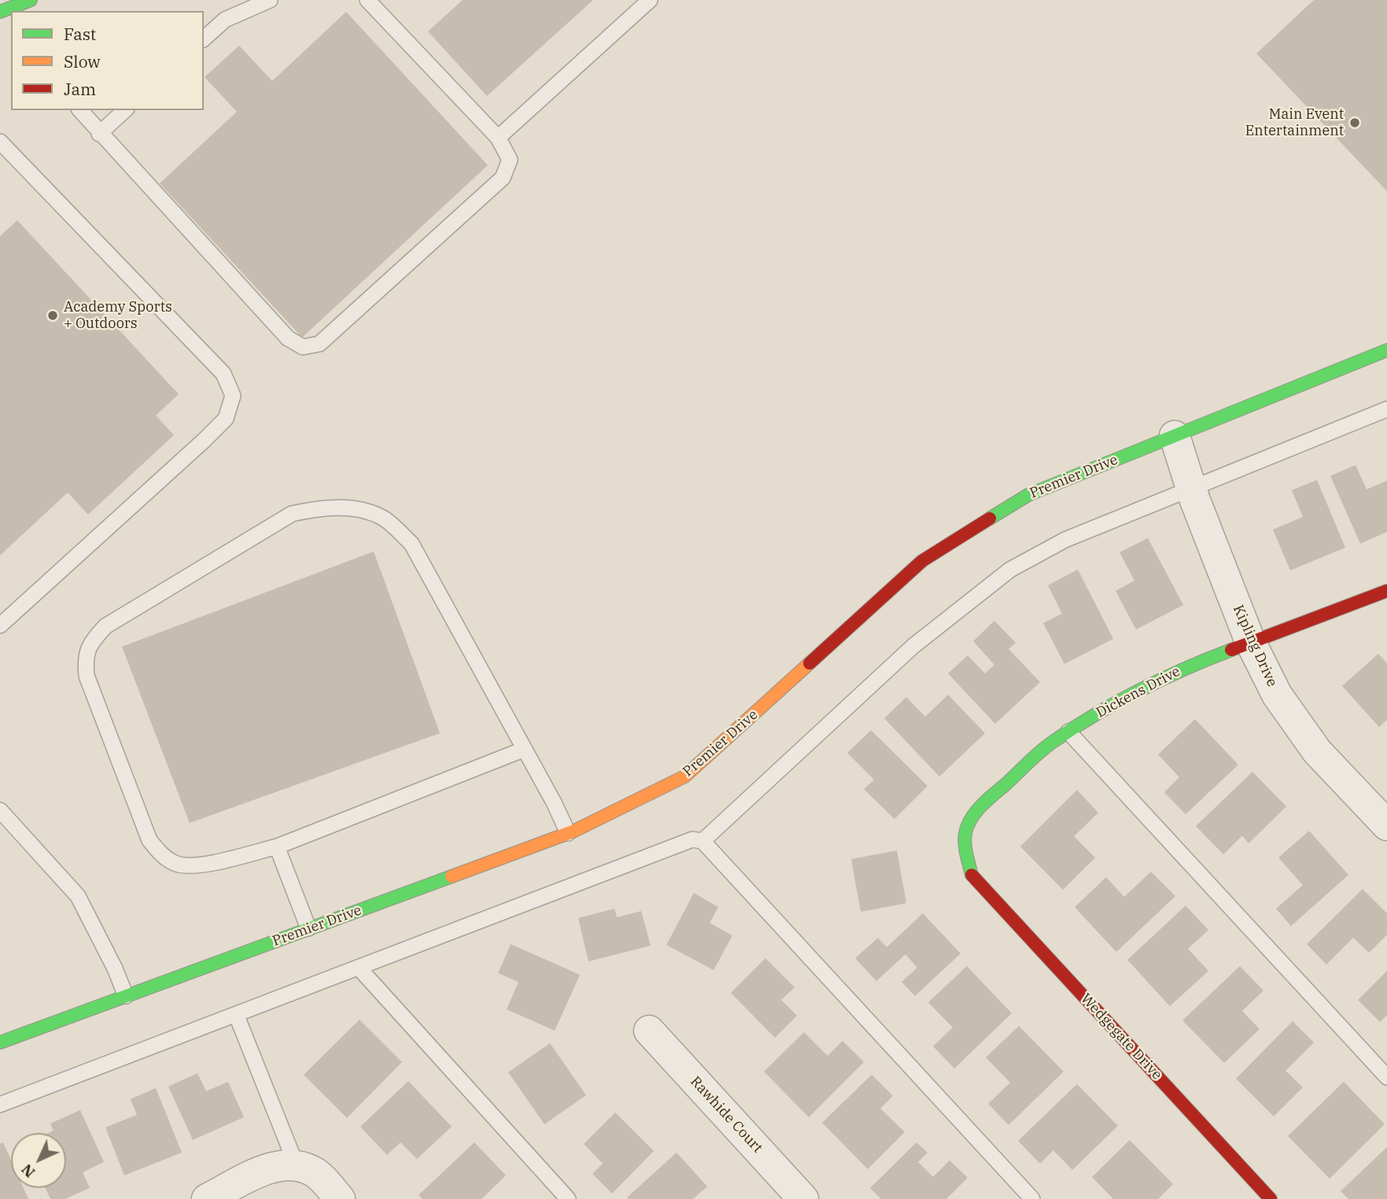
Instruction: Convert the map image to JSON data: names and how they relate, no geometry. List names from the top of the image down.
{
  "streets": {
    "street": [
      "Premier Drive",
      "Kipling Drive",
      "Dickens Drive",
      "Wedgegate Drive",
      "Rawhide Court"
    ]
  },
  "crossings": [
    ["Premier Drive", "Kipling Drive"],
    ["Kipling Drive", "Dickens Drive"],
    ["Dickens Drive", "Wedgegate Drive"]
  ],
  "places": ["Main Event Entertainment", "Academy Sports + Outdoors"],
  "legend": ["Fast", "Slow", "Jam"],
  "north": "bottom left"
}
